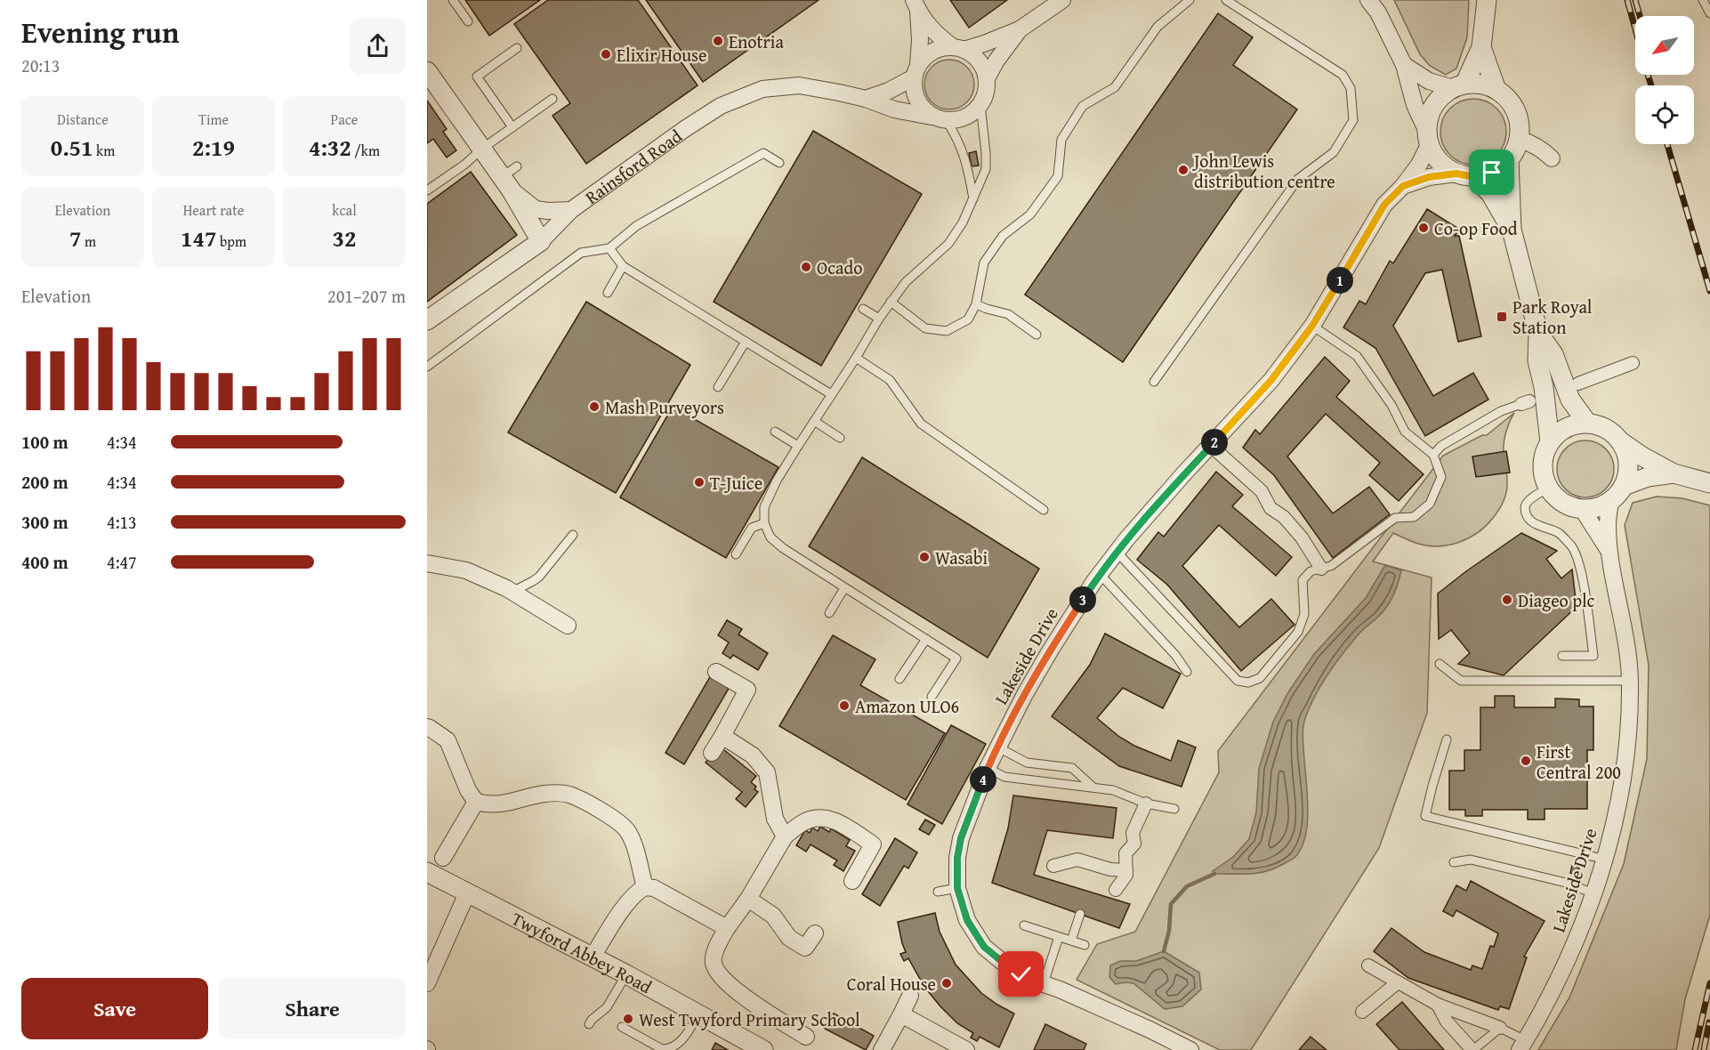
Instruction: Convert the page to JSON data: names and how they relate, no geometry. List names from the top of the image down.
{
  "streets": {
    "street": ["Rainsford Road", "Lakeside Drive", "Twyford Abbey Road"]
  },
  "places": {
    "other": [
      "Enotria",
      "Elixir House",
      "John Lewis distribution centre",
      "Co-op Food",
      "Ocado",
      "Mash Purveyors",
      "T-Juice",
      "Wasabi",
      "Diageo plc",
      "Amazon ULO6",
      "First Central 200",
      "Coral House",
      "West Twyford Primary School"
    ],
    "transit": ["Park Royal Station"]
  },
  "north": "bottom left",
  "page": {
    "heading": ["Evening run", "20:13"],
    "stats": [
      ["Distance", "0.51 km"],
      ["Time", "2:19"],
      ["Pace", "4:32 /km"],
      ["Elevation", "7 m"],
      ["Heart rate", "147 bpm"],
      ["kcal", "32"]
    ],
    "pins": [
      "1",
      "2",
      "3",
      "4"
    ],
    "chart": ["Elevation", "201–207 m"],
    "list": [
      {
        "name": "100 m",
        "note": "4:34"
      },
      {
        "name": "200 m",
        "note": "4:34"
      },
      {
        "name": "300 m",
        "note": "4:13"
      },
      {
        "name": "400 m",
        "note": "4:47"
      }
    ],
    "buttons": ["Save", "Share"]
  }
}
